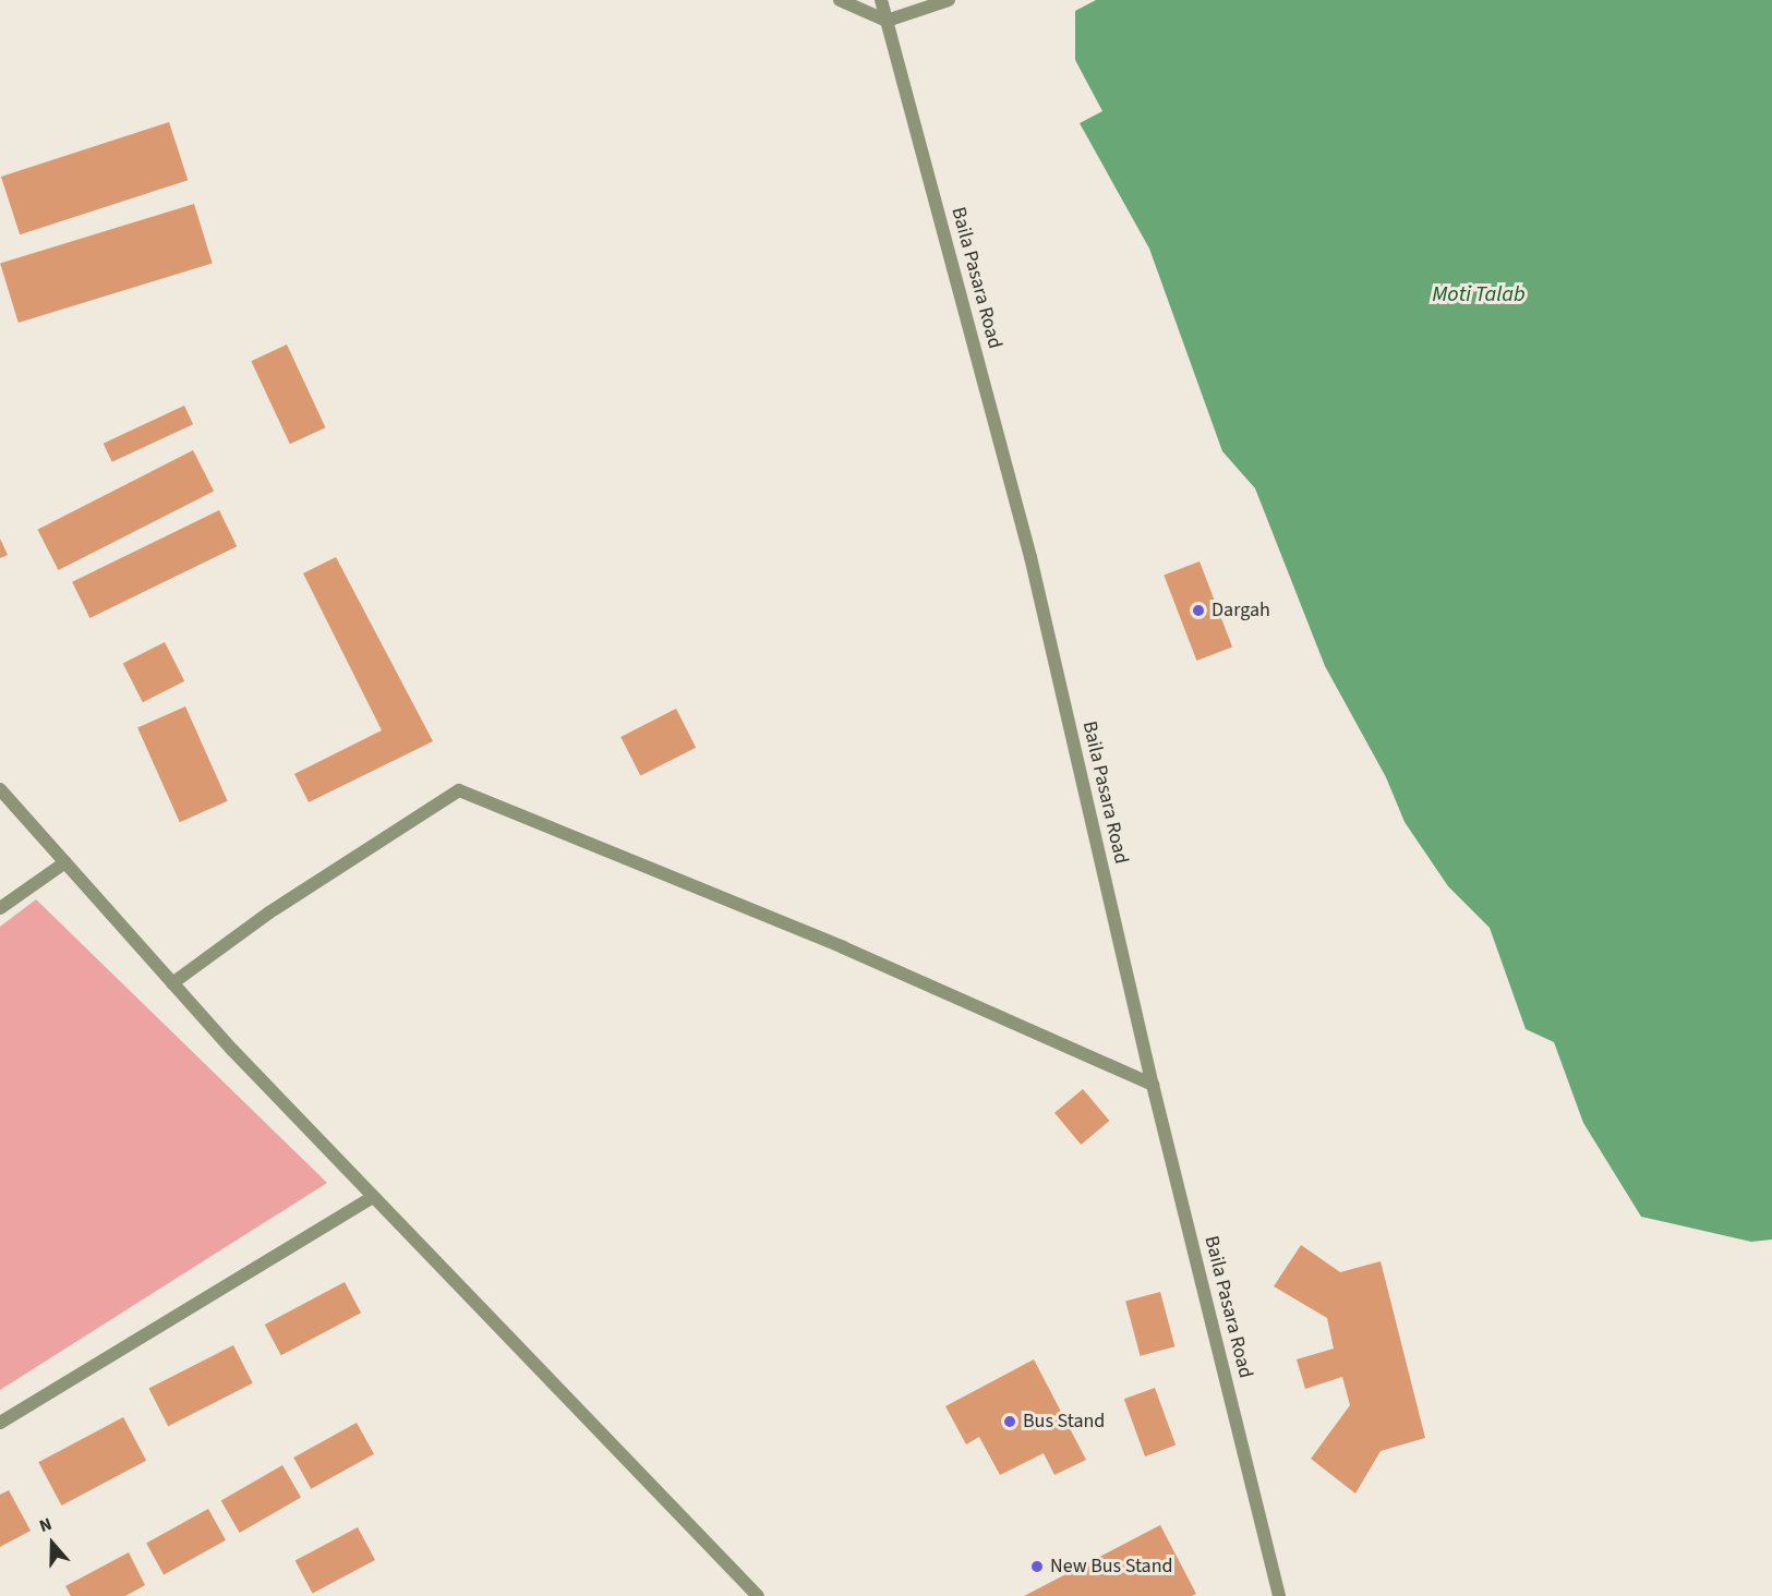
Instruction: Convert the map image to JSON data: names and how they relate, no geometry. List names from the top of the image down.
{
  "streets": {
    "street": ["Baila Pasara Road"]
  },
  "water": ["Moti Talab"],
  "places": ["Dargah", "Bus Stand", "New Bus Stand"],
  "north": "top"
}
